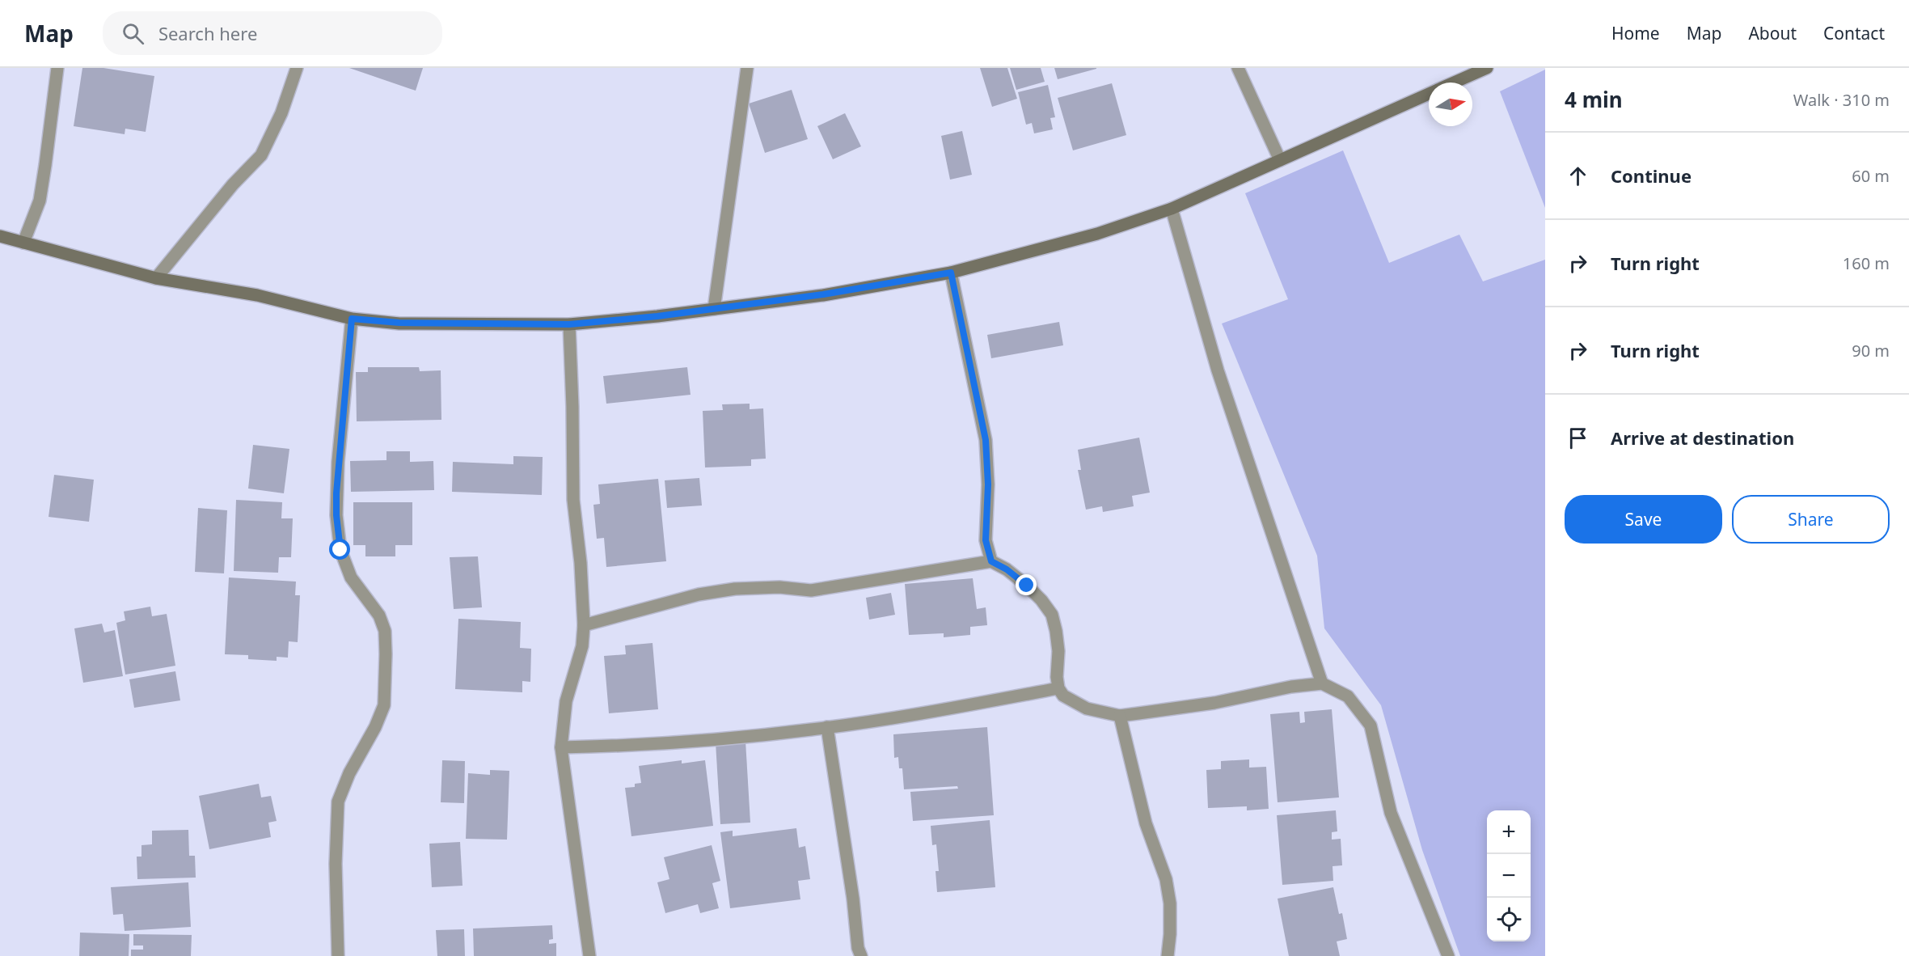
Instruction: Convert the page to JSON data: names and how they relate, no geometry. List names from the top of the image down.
{
  "north": "right",
  "page": {
    "header": "Map",
    "search": "Search here",
    "nav": [
      "Home",
      "Map",
      "About",
      "Contact"
    ],
    "heading": ["4 min", "Walk · 310 m"],
    "list": [
      ["Continue", "60 m"],
      ["Turn right", "160 m"],
      ["Turn right", "90 m"],
      "Arrive at destination"
    ],
    "buttons": ["Save", "Share"],
    "map_buttons": ["+", "−"]
  }
}
